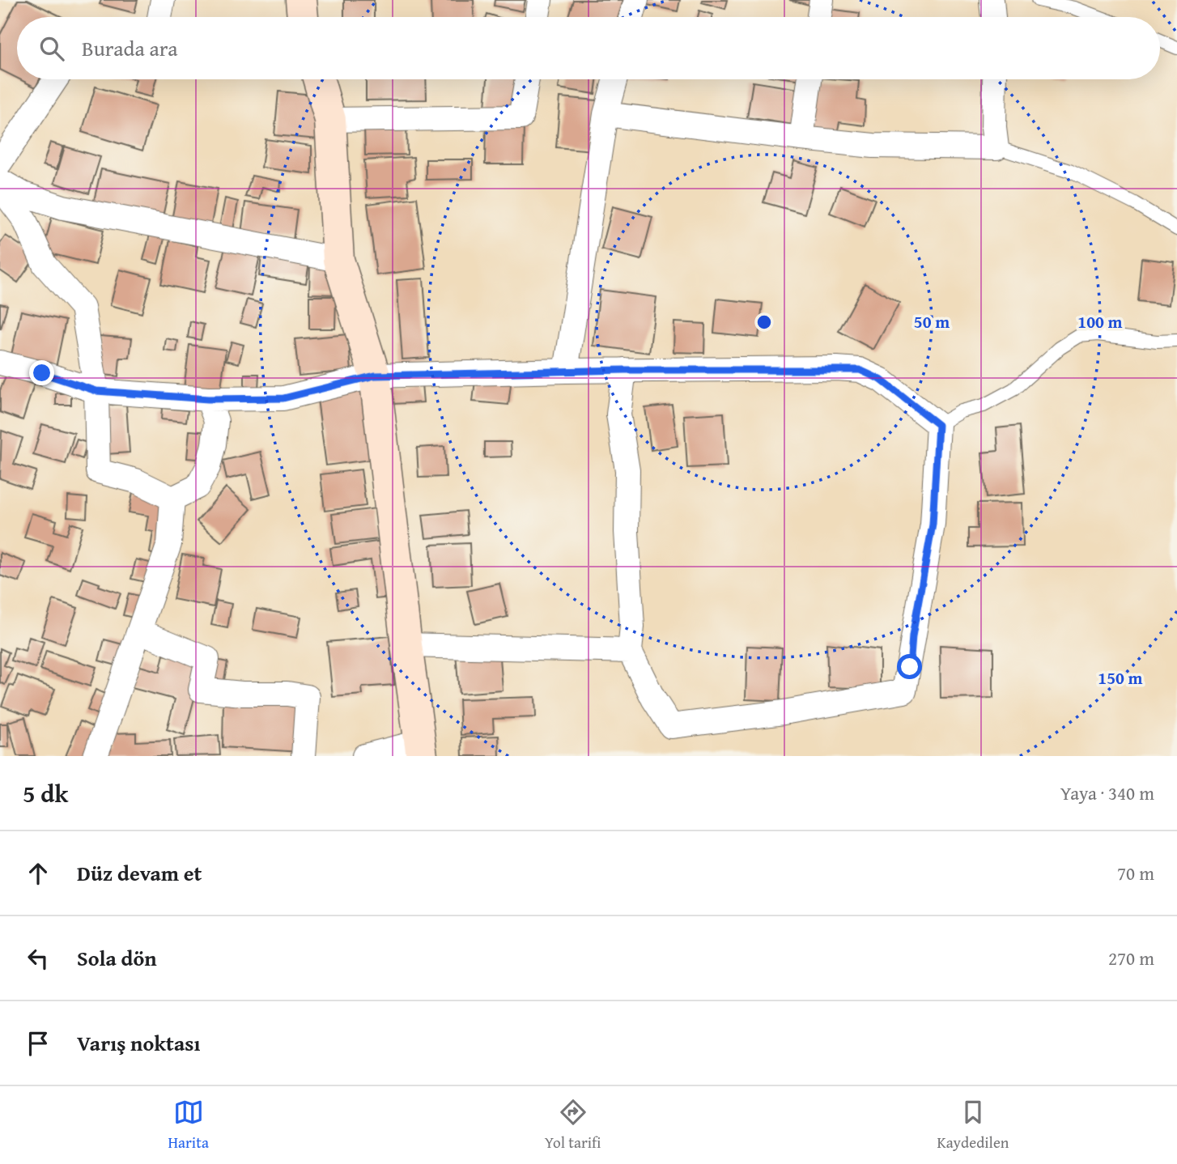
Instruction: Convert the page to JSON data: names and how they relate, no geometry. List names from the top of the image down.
{
  "page": {
    "search": "Burada ara",
    "heading": ["5 dk", "Yaya · 340 m"],
    "list": [
      ["Düz devam et", "70 m"],
      ["Sola dön", "270 m"],
      "Varış noktası"
    ],
    "nav": ["Harita", "Yol tarifi", "Kaydedilen"]
  },
  "rings": ["50 m", "100 m", "150 m"]
}
